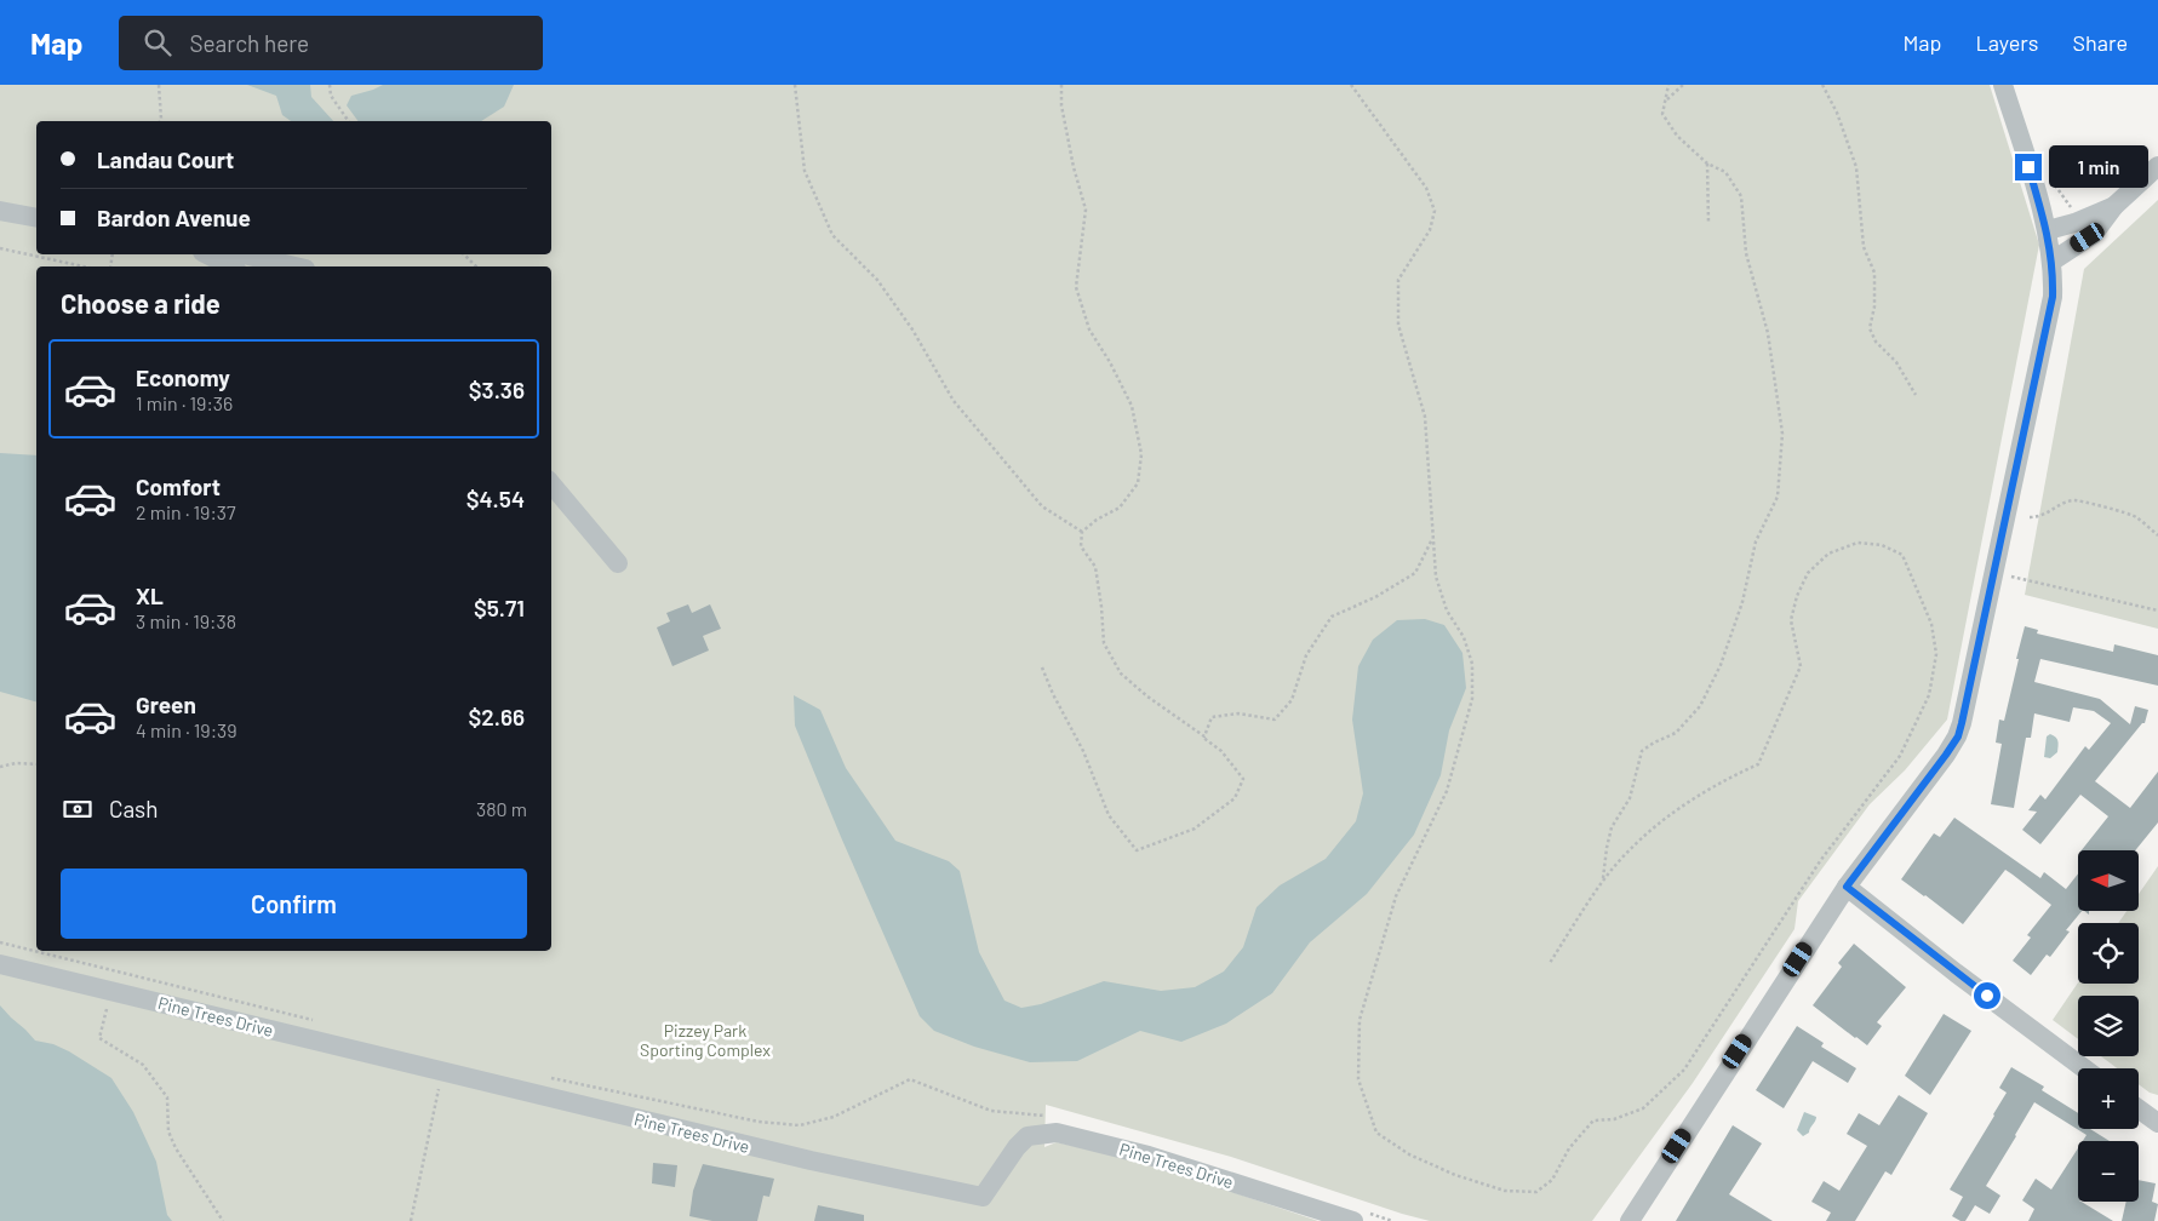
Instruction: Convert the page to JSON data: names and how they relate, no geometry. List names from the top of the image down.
{
  "streets": {
    "street": ["Pine Trees Drive"]
  },
  "parks": ["Pizzey Park Sporting Complex"],
  "north": "left",
  "page": {
    "header": "Map",
    "search": "Search here",
    "nav": ["Map", "Layers", "Share"],
    "banner": ["Landau Court", "Bardon Avenue"],
    "bubble": "1 min",
    "heading": "Choose a ride",
    "list": [
      {
        "name": "Economy",
        "note": "1 min · 19:36",
        "value": "$3.36"
      },
      {
        "name": "Comfort",
        "note": "2 min · 19:37",
        "value": "$4.54"
      },
      {
        "name": "XL",
        "note": "3 min · 19:38",
        "value": "$5.71"
      },
      {
        "name": "Green",
        "note": "4 min · 19:39",
        "value": "$2.66"
      }
    ],
    "pay": ["Cash", "380 m"],
    "map_buttons": ["+", "−"],
    "buttons": "Confirm"
  }
}
